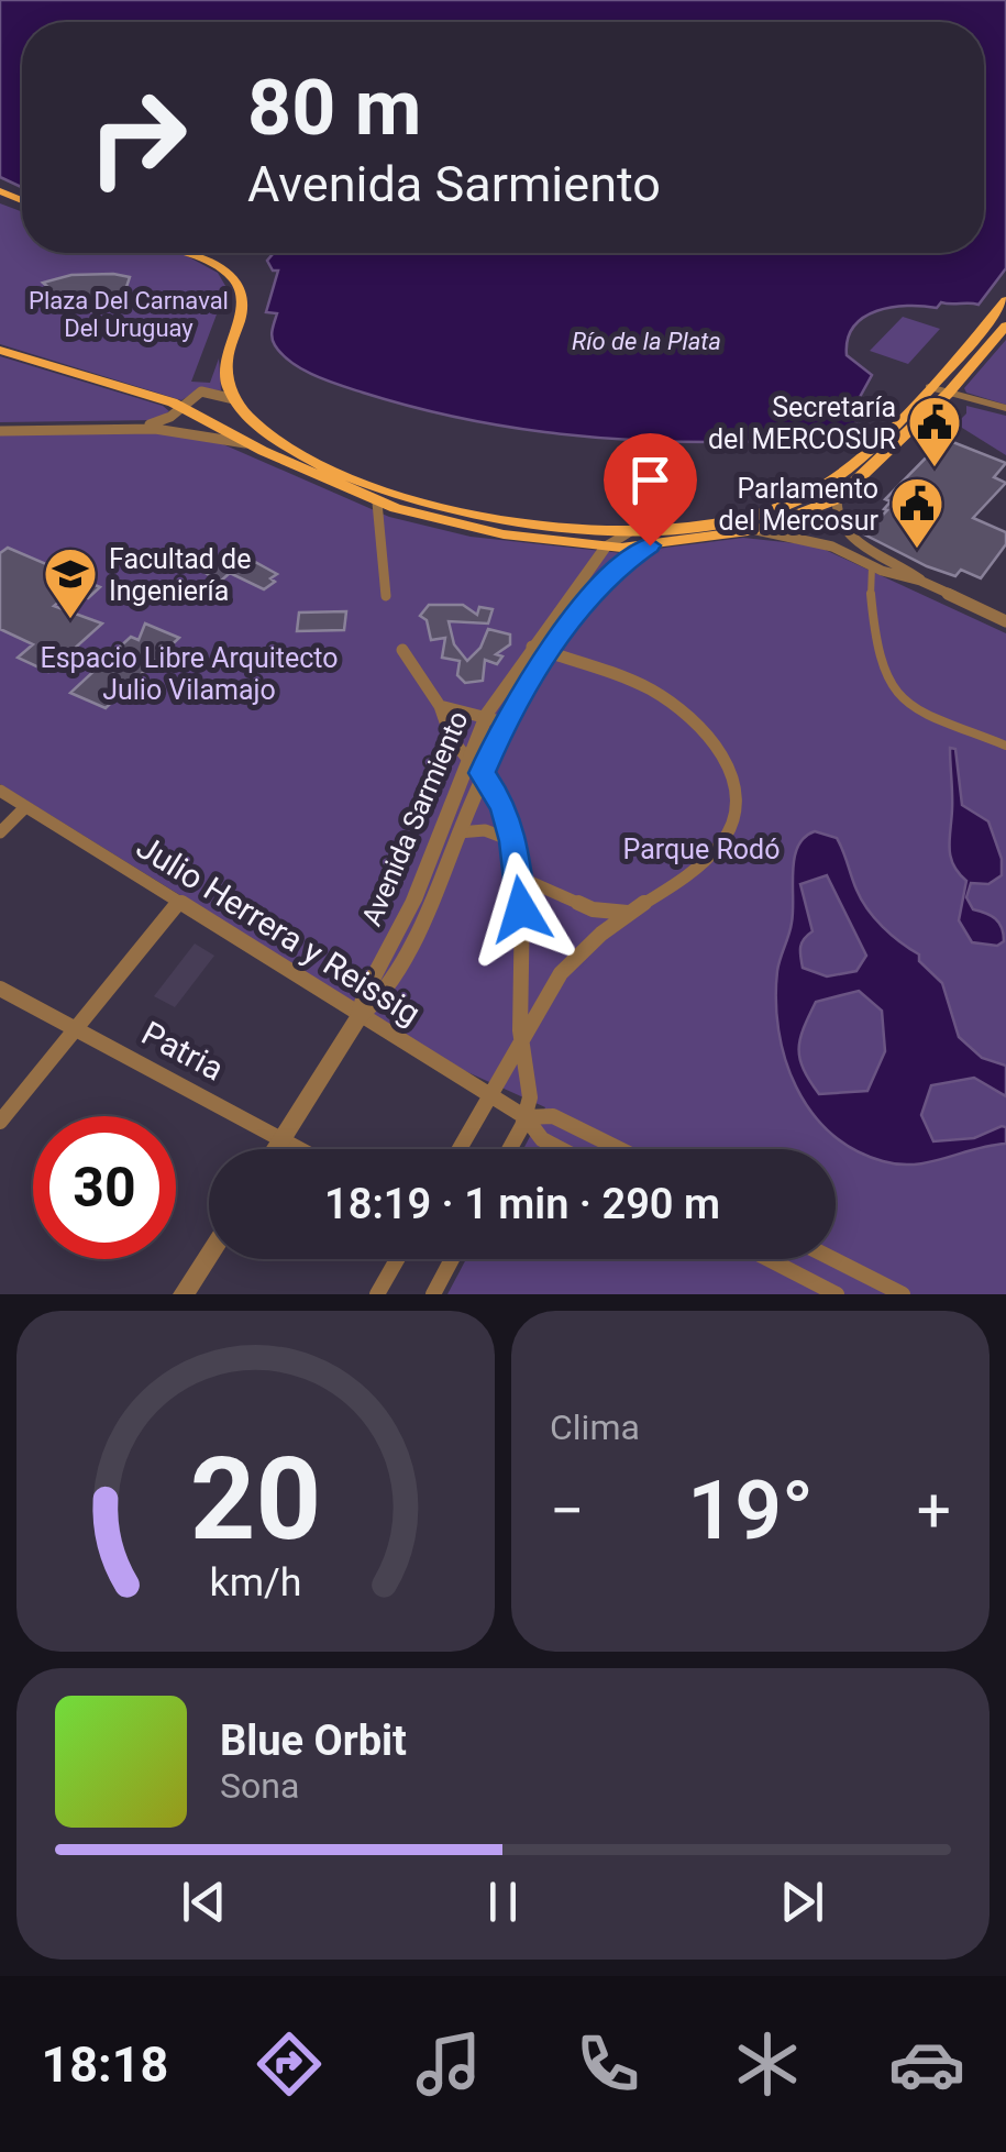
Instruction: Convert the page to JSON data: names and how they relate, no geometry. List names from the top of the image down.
{
  "streets": {
    "street": ["Avenida Sarmiento", "Julio Herrera y Reissig", "Patria"]
  },
  "crossings": [
    ["Avenida Sarmiento", "Julio Herrera y Reissig"],
    ["Avenida Sarmiento", "Patria"]
  ],
  "water": ["Río de la Plata"],
  "parks": ["Plaza Del Carnaval Del Uruguay", "Espacio Libre Arquitecto Julio Vilamajo", "Parque Rodó"],
  "places": {
    "public building": ["Secretaría del MERCOSUR", "Parlamento del Mercosur"],
    "school or university": ["Facultad de Ingeniería"]
  },
  "page": {
    "turn": ["80 m", "Avenida Sarmiento"],
    "limit": "30",
    "trip": "18:19 · 1 min · 290 m",
    "tile": "Clima",
    "heat": ["−", "19°", "+"],
    "song": ["Blue Orbit", "Sona"],
    "tabs": "18:18",
    "gauge": ["20", "km/h"]
  }
}
